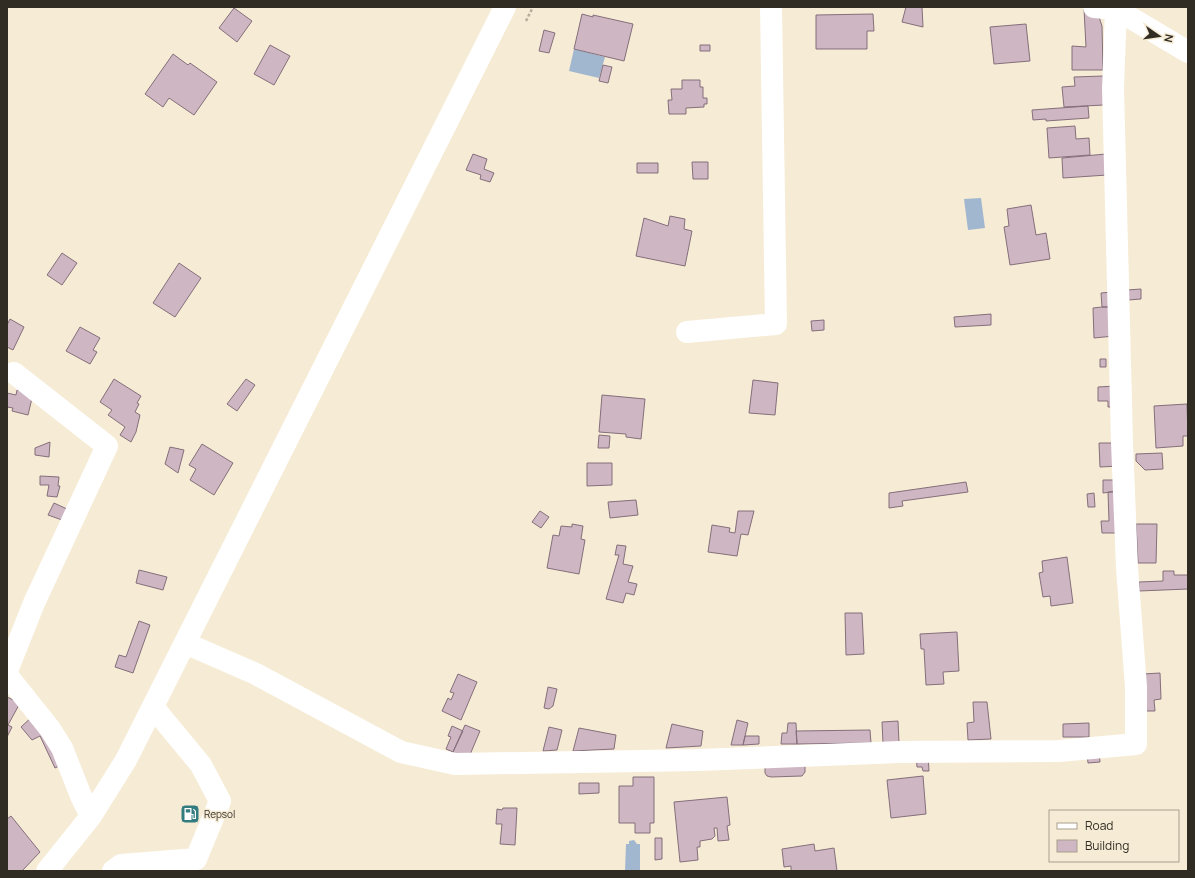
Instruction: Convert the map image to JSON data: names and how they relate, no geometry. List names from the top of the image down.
{
  "places": {
    "fuel station": ["Repsol"]
  },
  "legend": ["Road", "Building"],
  "north": "right"
}
